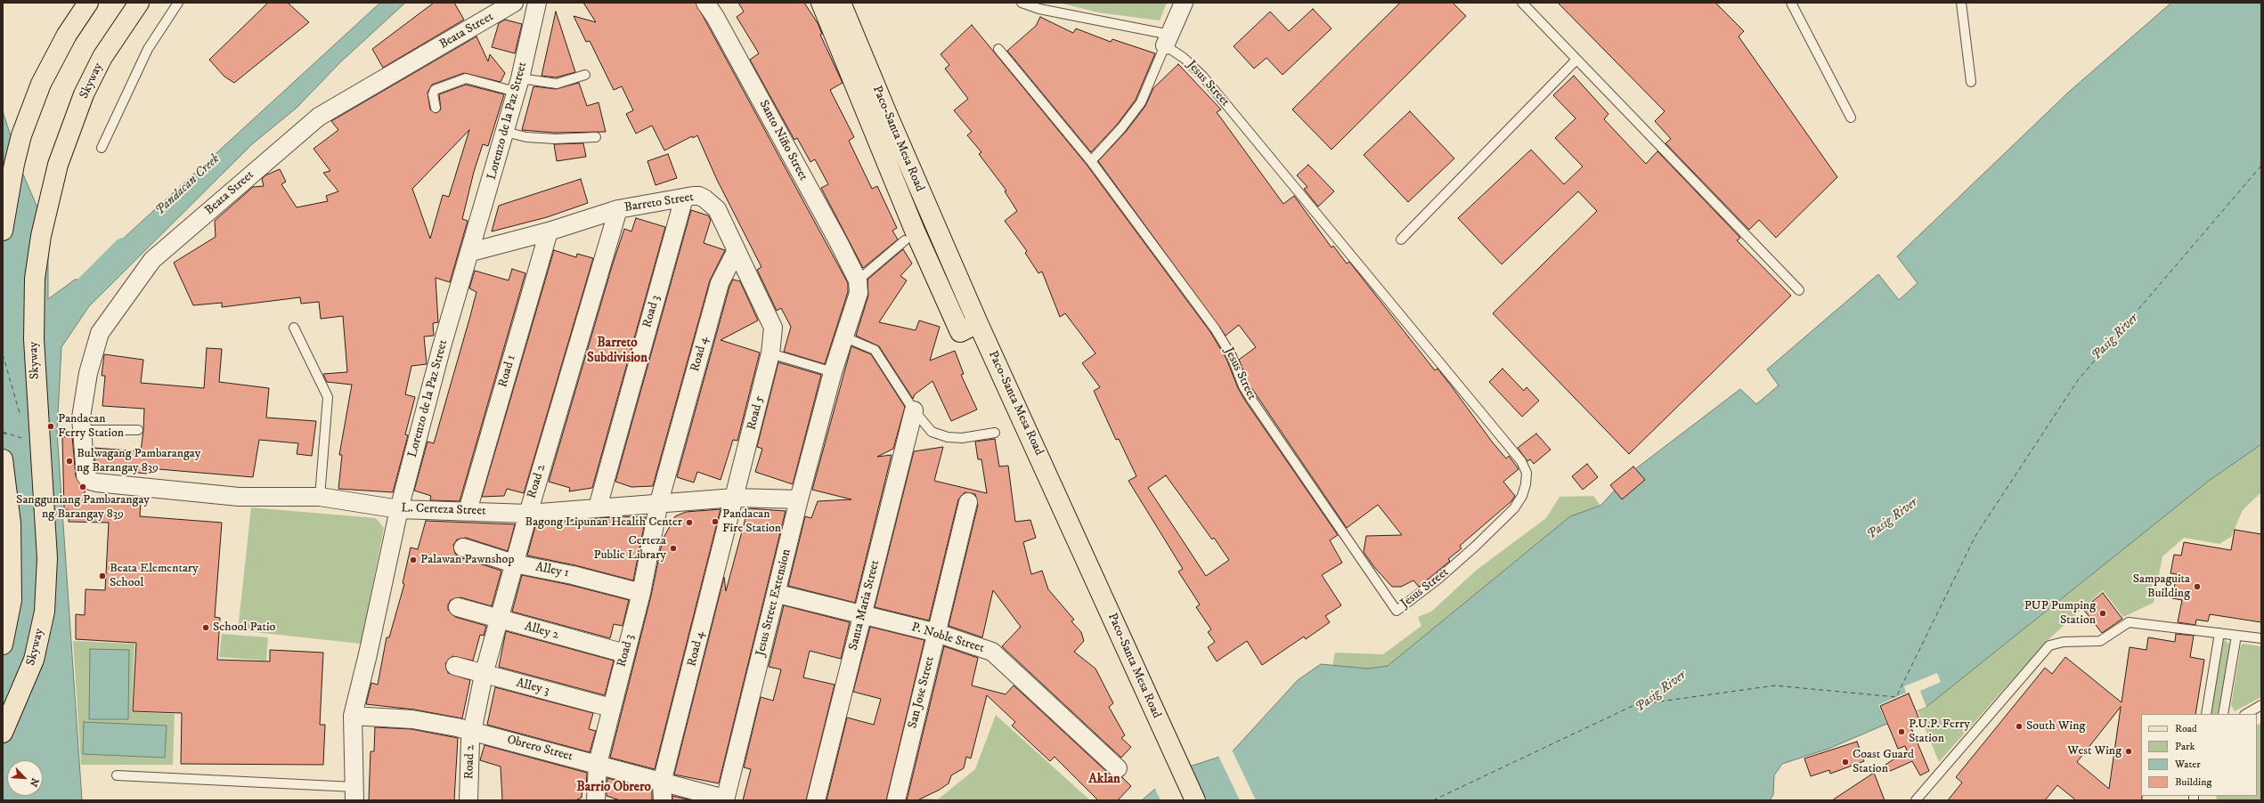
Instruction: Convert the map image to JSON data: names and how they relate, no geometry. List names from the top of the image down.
{
  "streets": {
    "main road": ["Skyway", "Paco-Santa Mesa Road"],
    "street": [
      "Beata Street",
      "Lorenzo de la Paz Street",
      "Santo Niño Street",
      "Barreto Street",
      "Road 3",
      "Road 4",
      "Road 1",
      "Road 5",
      "Road 2",
      "L. Certeza Street",
      "Alley 1",
      "Jesus Street Extension",
      "Santa Maria Street",
      "Alley 2",
      "P. Noble Street",
      "Alley 3",
      "San Jose Street",
      "Obrero Street"
    ],
    "lane": ["Jesus Street"]
  },
  "crossings": [
    ["Beata Street", "L. Certeza Street"],
    ["Lorenzo de la Paz Street", "Barreto Street"],
    ["Lorenzo de la Paz Street", "L. Certeza Street"],
    ["Lorenzo de la Paz Street", "Obrero Street"],
    ["Santo Niño Street", "Jesus Street Extension"],
    ["Barreto Street", "Road 3"],
    ["Barreto Street", "Road 4"],
    ["Barreto Street", "Road 1"],
    ["Barreto Street", "Road 5"],
    ["Barreto Street", "Road 2"],
    ["Road 3", "Road 4"],
    ["Road 3", "L. Certeza Street"],
    ["Road 3", "Alley 1"],
    ["Road 3", "Alley 2"],
    ["Road 3", "Alley 3"],
    ["Road 3", "Obrero Street"],
    ["Road 4", "Road 5"],
    ["Road 4", "L. Certeza Street"],
    ["Road 4", "Obrero Street"],
    ["Road 1", "L. Certeza Street"],
    ["Road 5", "L. Certeza Street"],
    ["Road 2", "L. Certeza Street"],
    ["Road 2", "Alley 1"],
    ["Road 2", "Alley 2"],
    ["Road 2", "Alley 3"],
    ["Road 2", "Obrero Street"],
    ["L. Certeza Street", "Jesus Street Extension"],
    ["Jesus Street Extension", "P. Noble Street"],
    ["Jesus Street Extension", "Obrero Street"],
    ["Santa Maria Street", "P. Noble Street"],
    ["P. Noble Street", "San Jose Street"]
  ],
  "districts": ["Barreto Subdivision", "Aklan", "Barrio Obrero"],
  "water": ["Pandacan Creek", "Pasig River"],
  "places": [
    "Pandacan Ferry Station",
    "Bulwagang Pambarangay ng Barangay 839",
    "Sangguniang Pambarangay ng Barangay 839",
    "Pandacan Fire Station",
    "Bagong Lipunan Health Center",
    "Certeza Public Library",
    "Palawan Pawnshop",
    "Beata Elementary School",
    "Sampaguita Building",
    "PUP Pumping Station",
    "School Patio",
    "South Wing",
    "P.U.P. Ferry Station",
    "West Wing",
    "Coast Guard Station"
  ],
  "legend": [
    "Road",
    "Park",
    "Water",
    "Building"
  ],
  "north": "bottom right"
}
